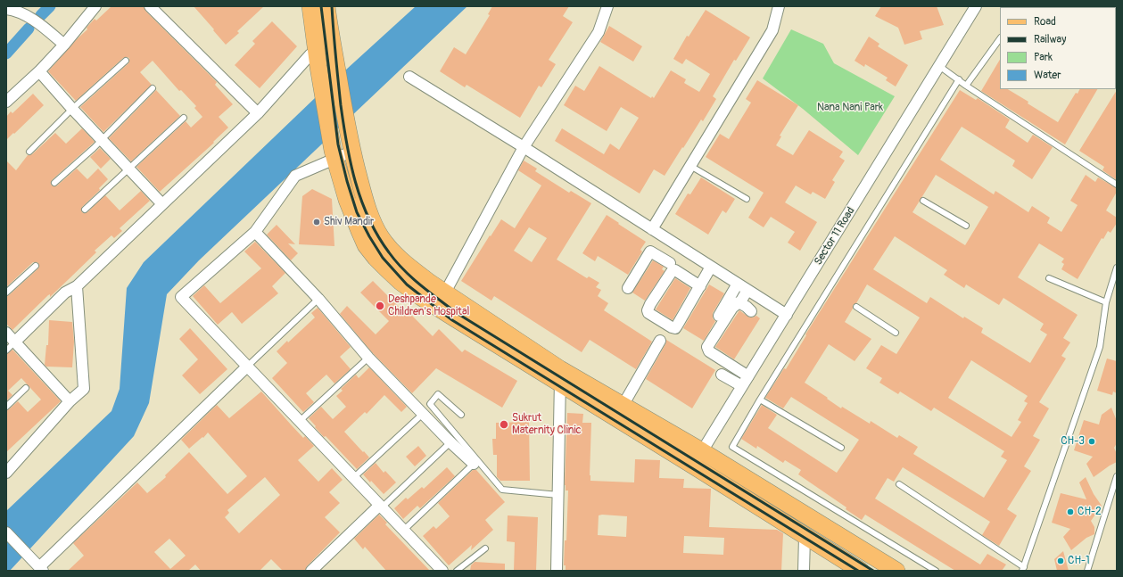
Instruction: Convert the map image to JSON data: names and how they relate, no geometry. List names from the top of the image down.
{
  "streets": {
    "street": ["Sector 11 Road"]
  },
  "parks": ["Nana Nani Park"],
  "places": [
    "Shiv Mandir",
    "Deshpande Children's Hospital",
    "Sukrut Maternity Clinic",
    "CH-3",
    "CH-2",
    "CH-1"
  ],
  "legend": [
    "Road",
    "Railway",
    "Park",
    "Water"
  ]
}
